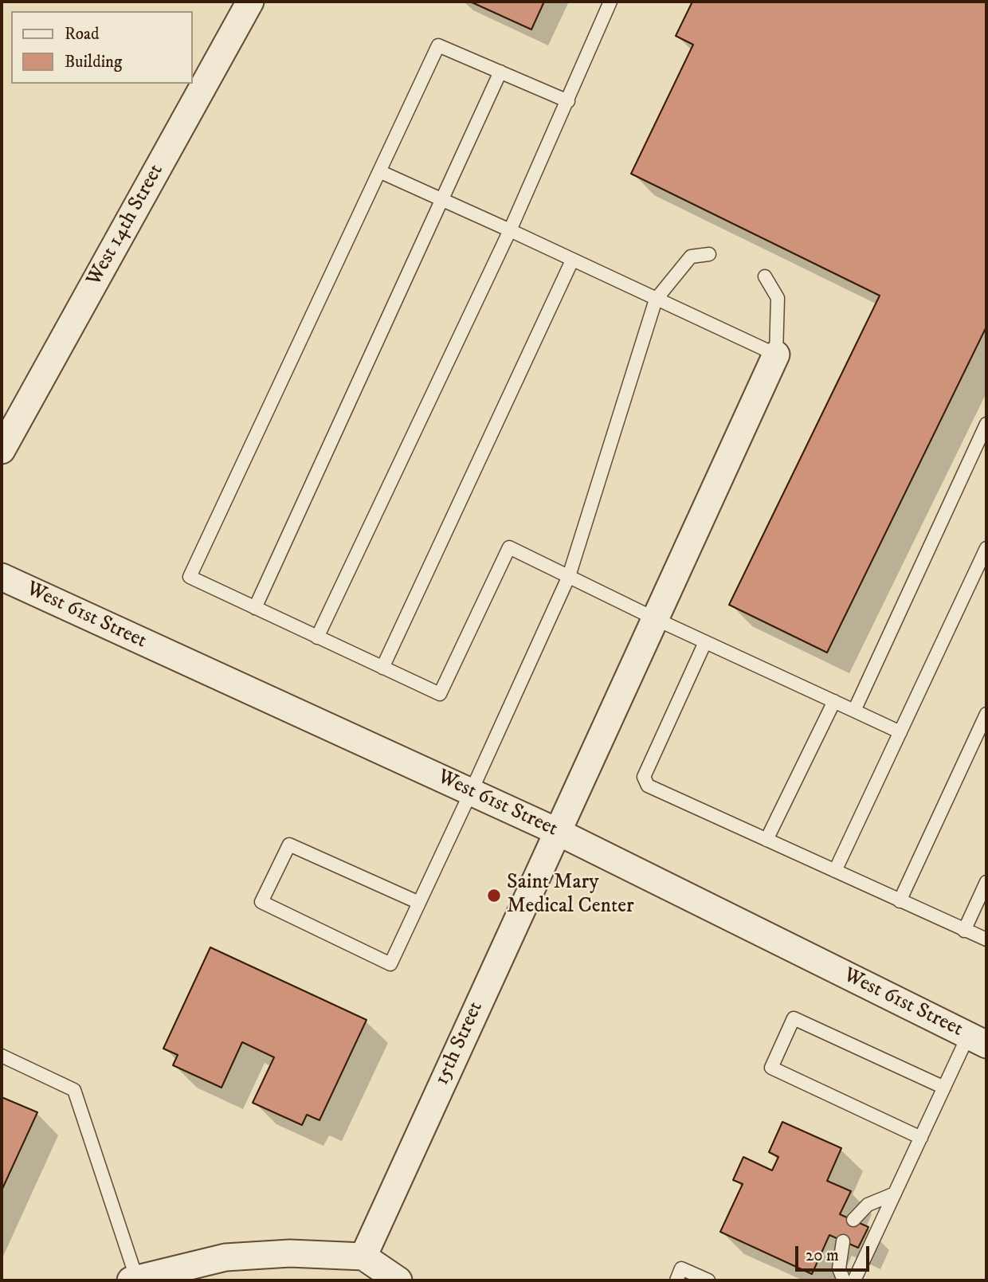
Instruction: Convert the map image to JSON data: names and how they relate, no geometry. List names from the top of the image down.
{
  "streets": {
    "street": ["West 14th Street", "West 61st Street", "15th Street"]
  },
  "crossings": [
    ["West 61st Street", "15th Street"]
  ],
  "places": ["Saint Mary Medical Center"],
  "legend": ["Road", "Building"],
  "scale_bar": "20 m"
}
